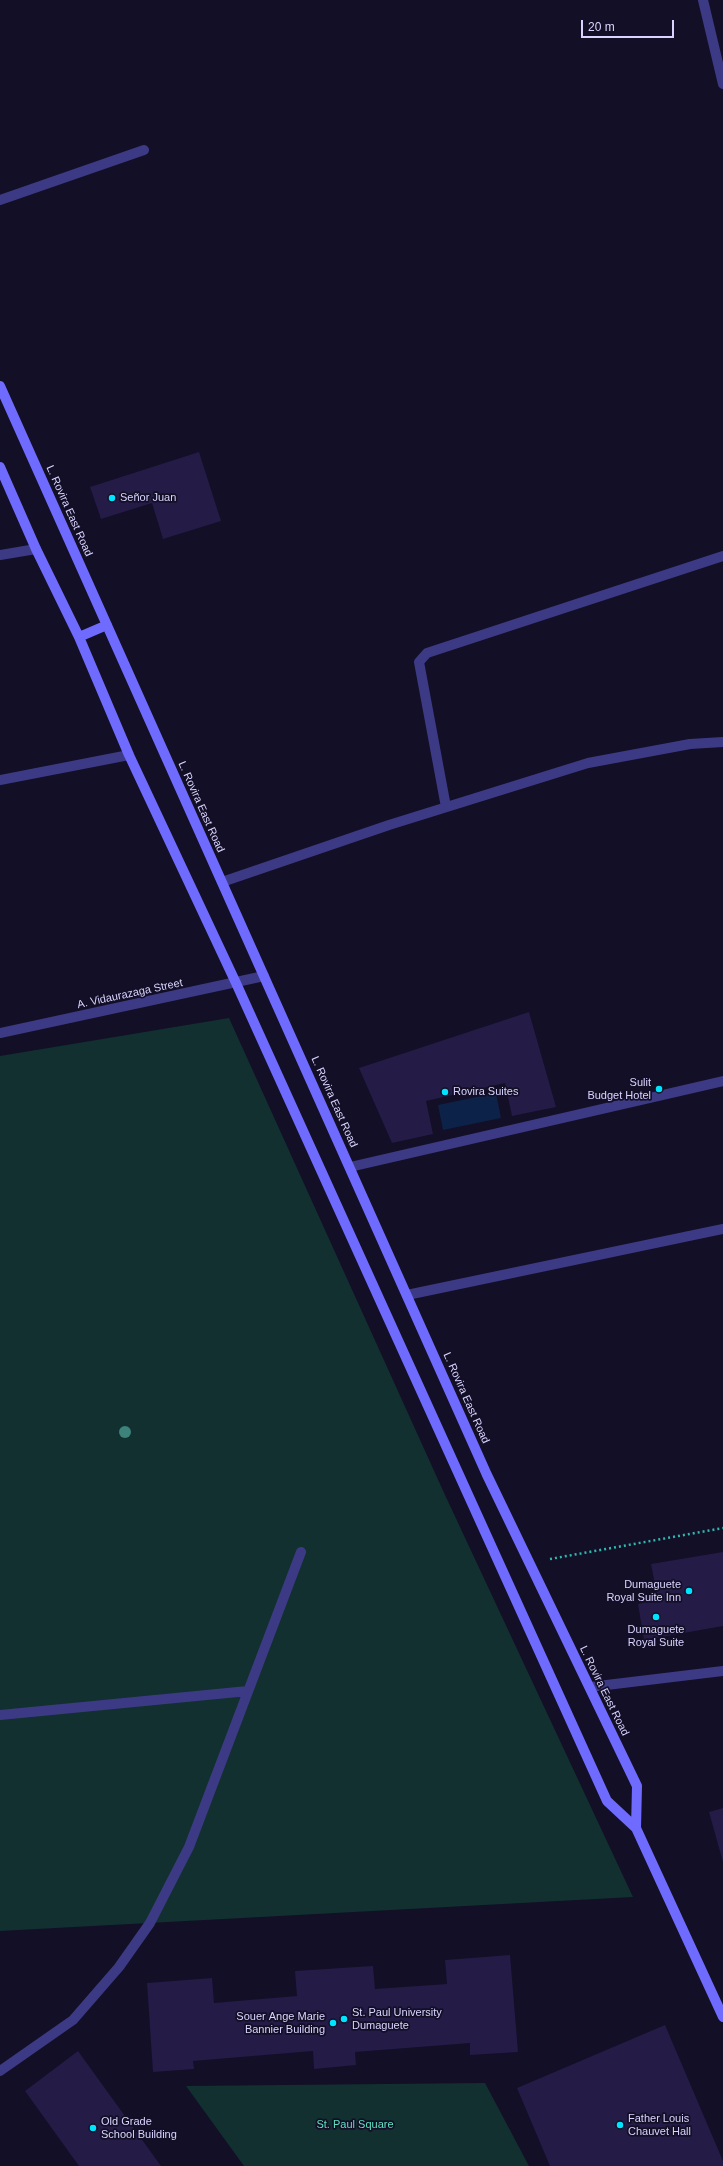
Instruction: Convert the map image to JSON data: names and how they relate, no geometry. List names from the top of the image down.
{
  "streets": {
    "main road": ["L. Rovira East Road"],
    "street": ["A. Vidaurazaga Street"]
  },
  "crossings": [
    ["L. Rovira East Road", "A. Vidaurazaga Street"]
  ],
  "parks": ["St. Paul Square"],
  "places": [
    "Señor Juan",
    "Sulit Budget Hotel",
    "Rovira Suites",
    "Dumaguete Royal Suite Inn",
    "Dumaguete Royal Suite",
    "St. Paul University Dumaguete",
    "Souer Ange Marie Bannier Building",
    "Father Louis Chauvet Hall",
    "Old Grade School Building"
  ],
  "scale_bar": "20 m"
}
